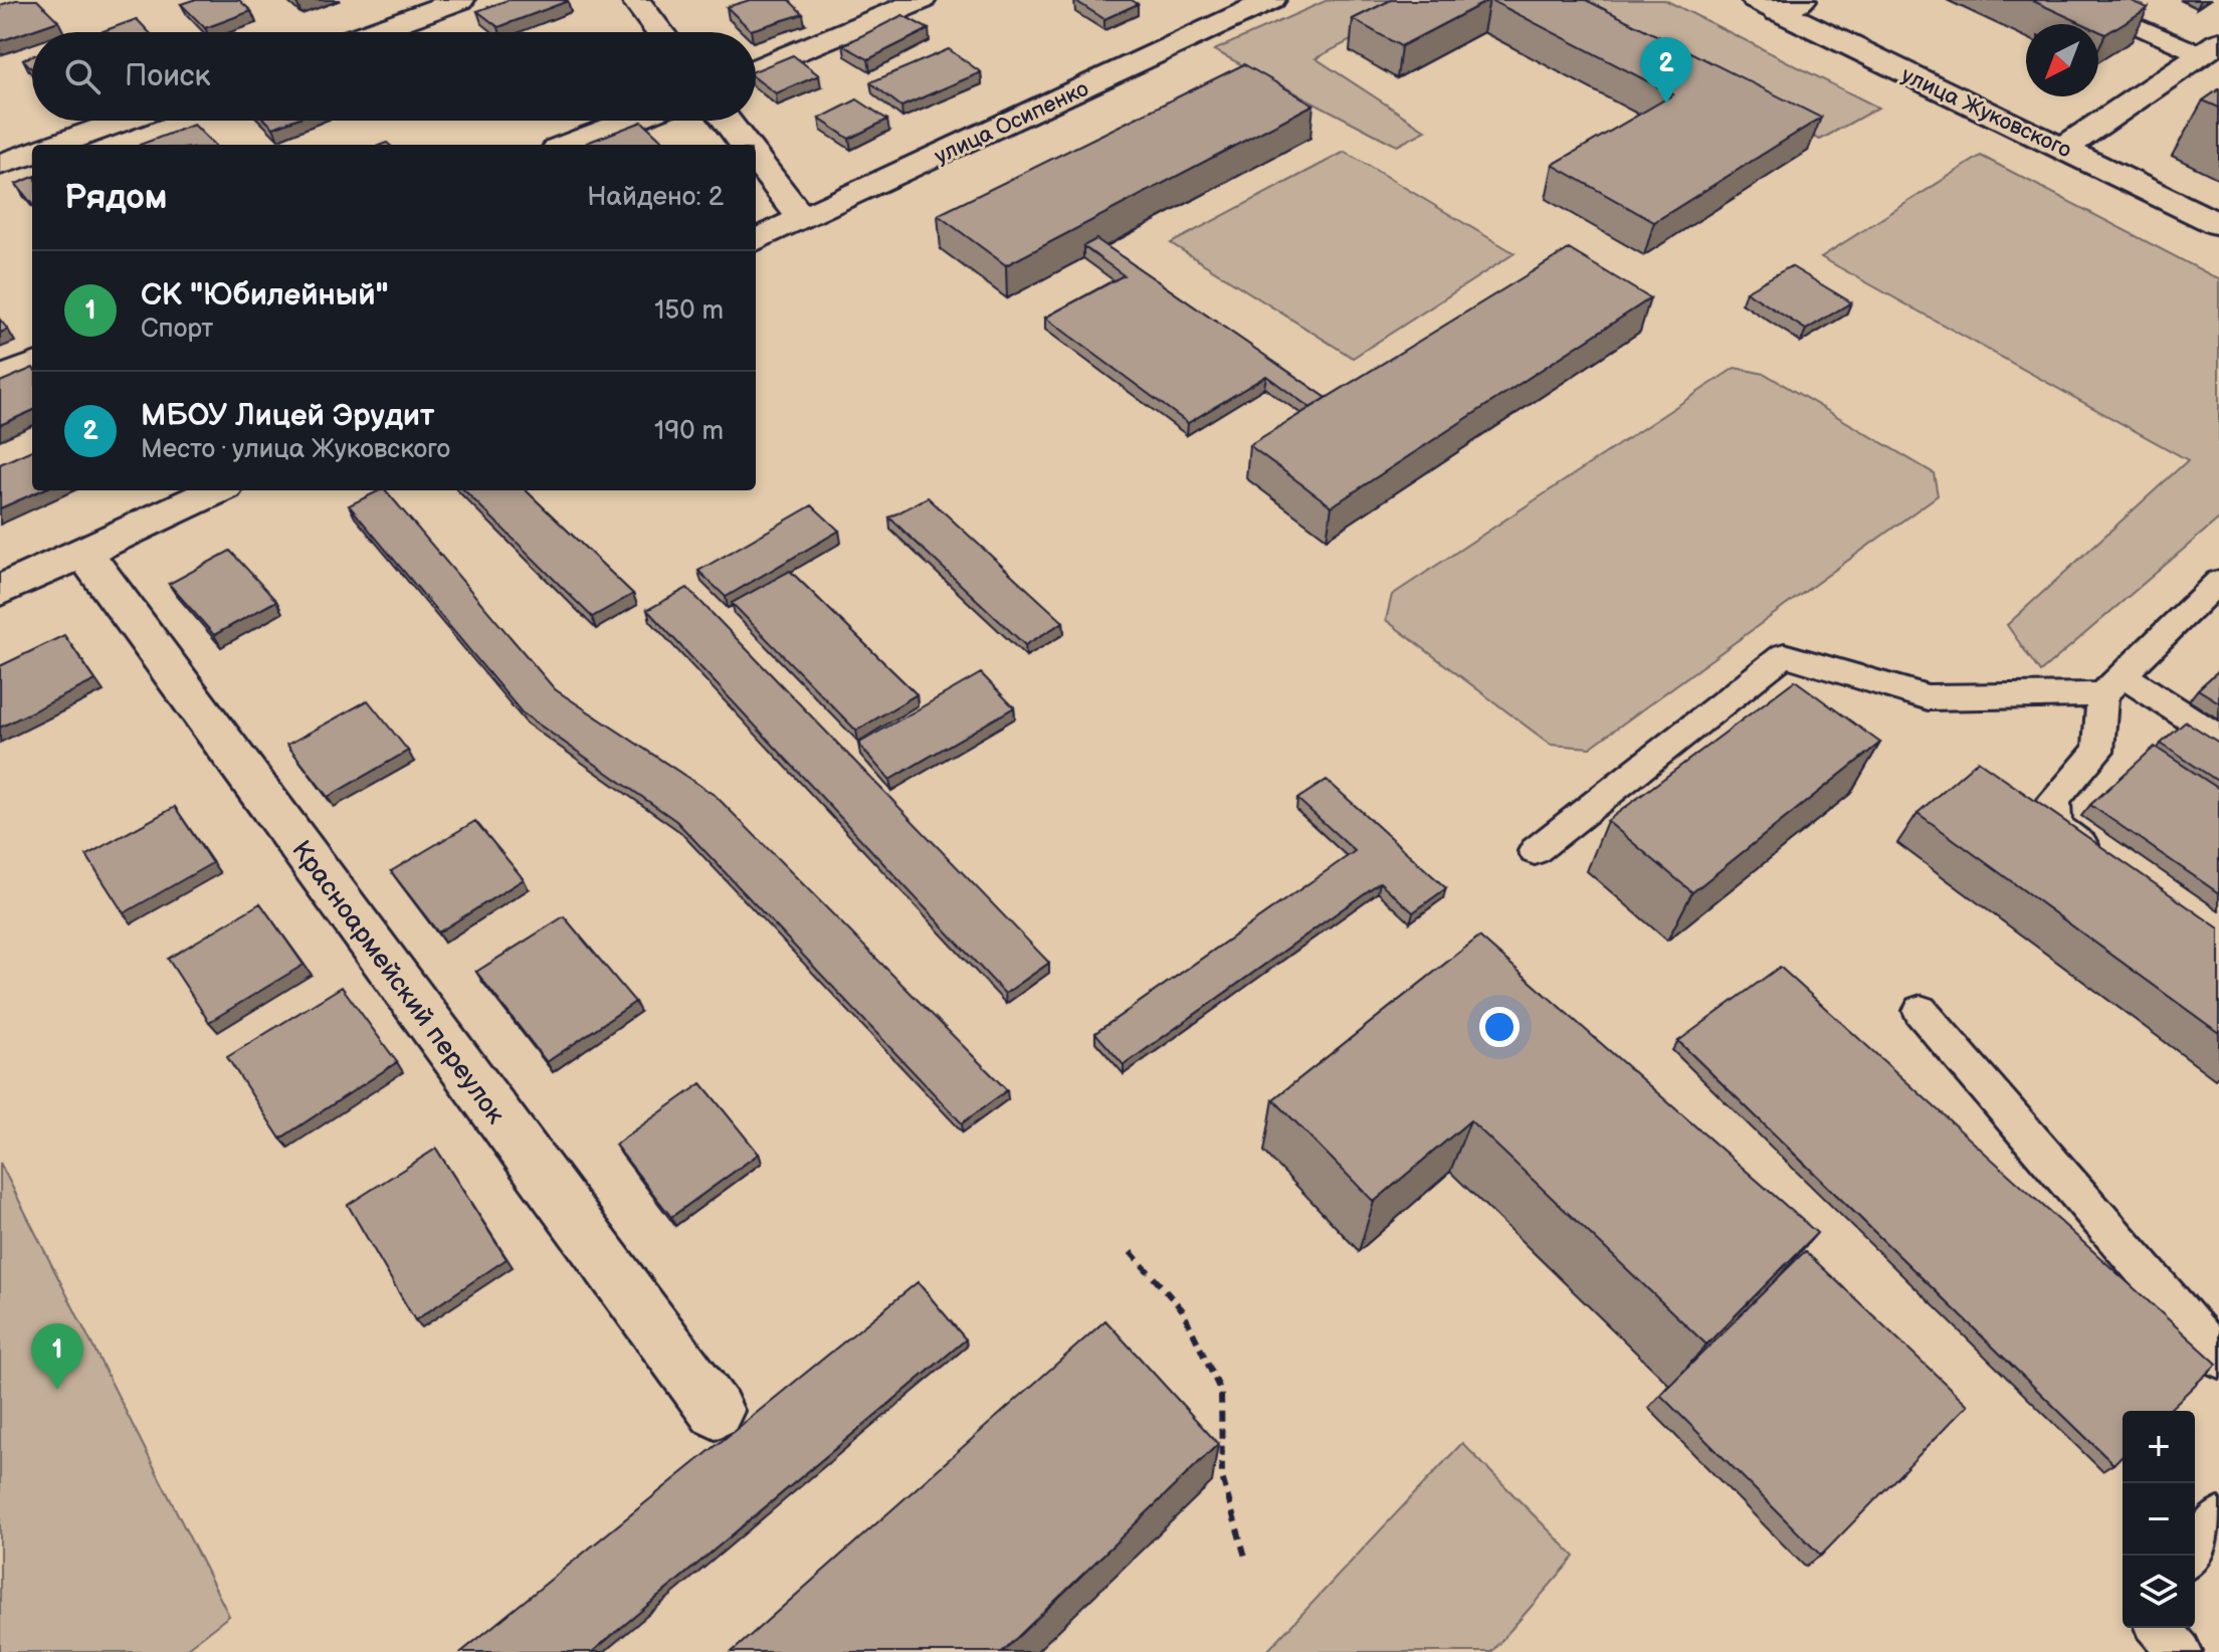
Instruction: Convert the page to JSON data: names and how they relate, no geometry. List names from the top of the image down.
{
  "streets": {
    "street": ["улица Жуковского", "улица Осипенко", "Красноармейский переулок"]
  },
  "north": "bottom left",
  "page": {
    "search": "Поиск",
    "pins": ["2", "1"],
    "heading": ["Рядом", "Найдено: 2"],
    "list": [
      {
        "mark": "1",
        "name": "СК \"Юбилейный\"",
        "note": "Спорт",
        "value": "150 m"
      },
      {
        "mark": "2",
        "name": "МБОУ Лицей Эрудит",
        "note": "Место · улица Жуковского",
        "value": "190 m"
      }
    ],
    "map_buttons": ["+", "−"]
  }
}
